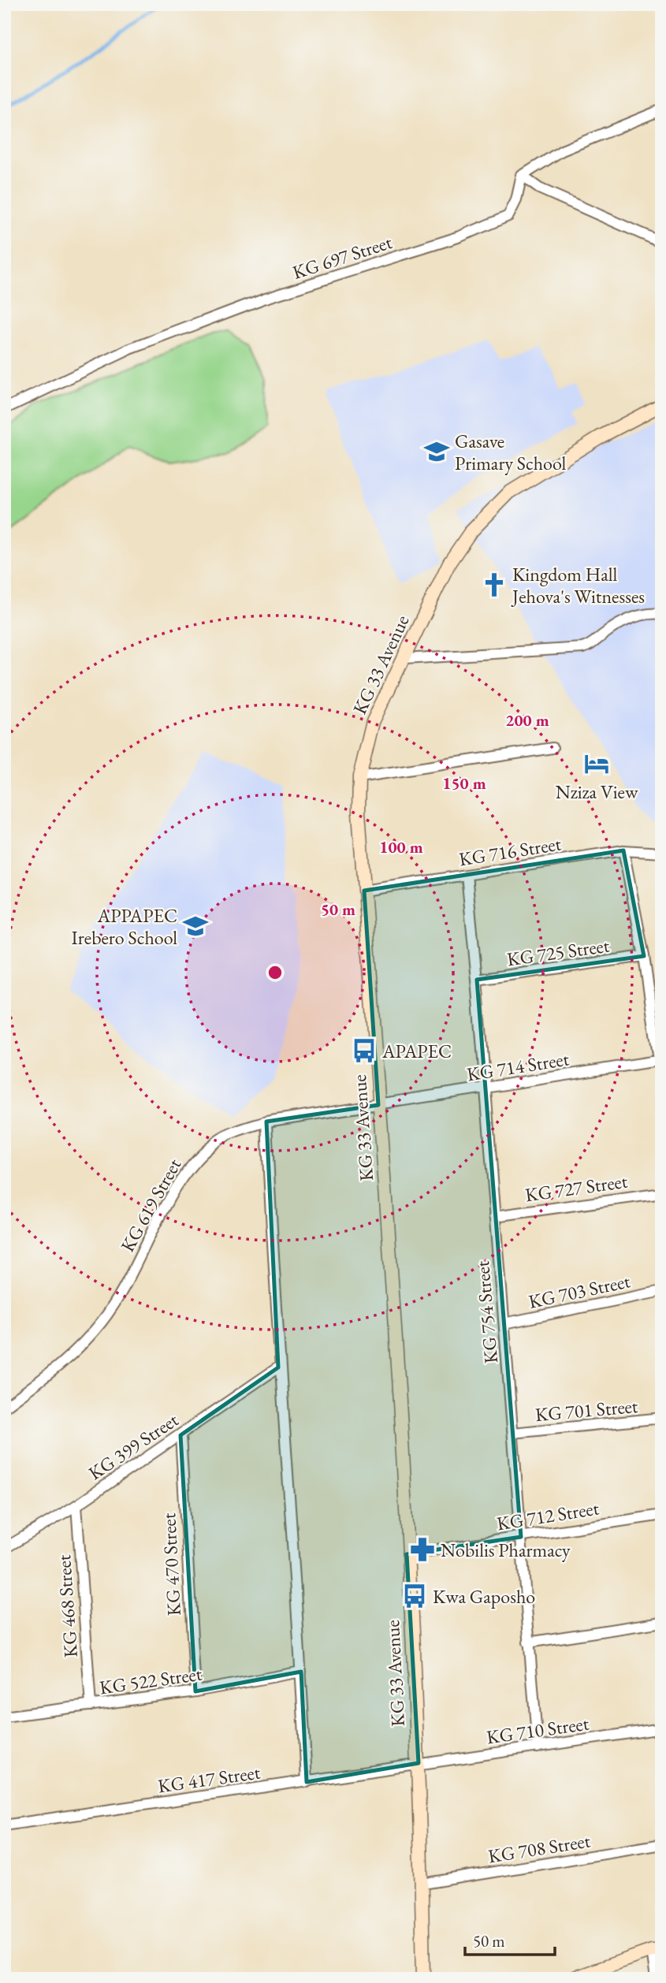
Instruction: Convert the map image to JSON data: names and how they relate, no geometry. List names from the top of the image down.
{
  "streets": {
    "main road": ["KG 33 Avenue"],
    "street": [
      "KG 697 Street",
      "KG 716 Street",
      "KG 725 Street",
      "KG 714 Street",
      "KG 727 Street",
      "KG 619 Street",
      "KG 703 Street",
      "KG 754 Street",
      "KG 701 Street",
      "KG 399 Street",
      "KG 712 Street",
      "KG 470 Street",
      "KG 468 Street",
      "KG 522 Street",
      "KG 710 Street",
      "KG 417 Street",
      "KG 708 Street"
    ]
  },
  "crossings": [
    ["KG 33 Avenue", "KG 716 Street"],
    ["KG 33 Avenue", "KG 714 Street"],
    ["KG 33 Avenue", "KG 619 Street"],
    ["KG 33 Avenue", "KG 712 Street"],
    ["KG 33 Avenue", "KG 710 Street"],
    ["KG 33 Avenue", "KG 417 Street"],
    ["KG 33 Avenue", "KG 708 Street"],
    ["KG 716 Street", "KG 754 Street"],
    ["KG 725 Street", "KG 754 Street"],
    ["KG 714 Street", "KG 619 Street"],
    ["KG 714 Street", "KG 754 Street"],
    ["KG 727 Street", "KG 754 Street"],
    ["KG 703 Street", "KG 754 Street"],
    ["KG 754 Street", "KG 701 Street"],
    ["KG 754 Street", "KG 712 Street"],
    ["KG 754 Street", "KG 710 Street"],
    ["KG 399 Street", "KG 470 Street"],
    ["KG 399 Street", "KG 468 Street"],
    ["KG 470 Street", "KG 522 Street"],
    ["KG 468 Street", "KG 522 Street"],
    ["KG 710 Street", "KG 417 Street"]
  ],
  "places": {
    "school or university": ["Gasave Primary School", "APPAPEC Irebero School"],
    "church": ["Kingdom Hall Jehova's Witnesses"],
    "hotel": ["Nziza View"],
    "bus stop": ["APAPEC", "Kwa Gaposho"],
    "pharmacy": ["Nobilis Pharmacy"]
  },
  "scale_bar": "50 m",
  "rings": [
    "200 m",
    "150 m",
    "100 m",
    "50 m"
  ]
}
